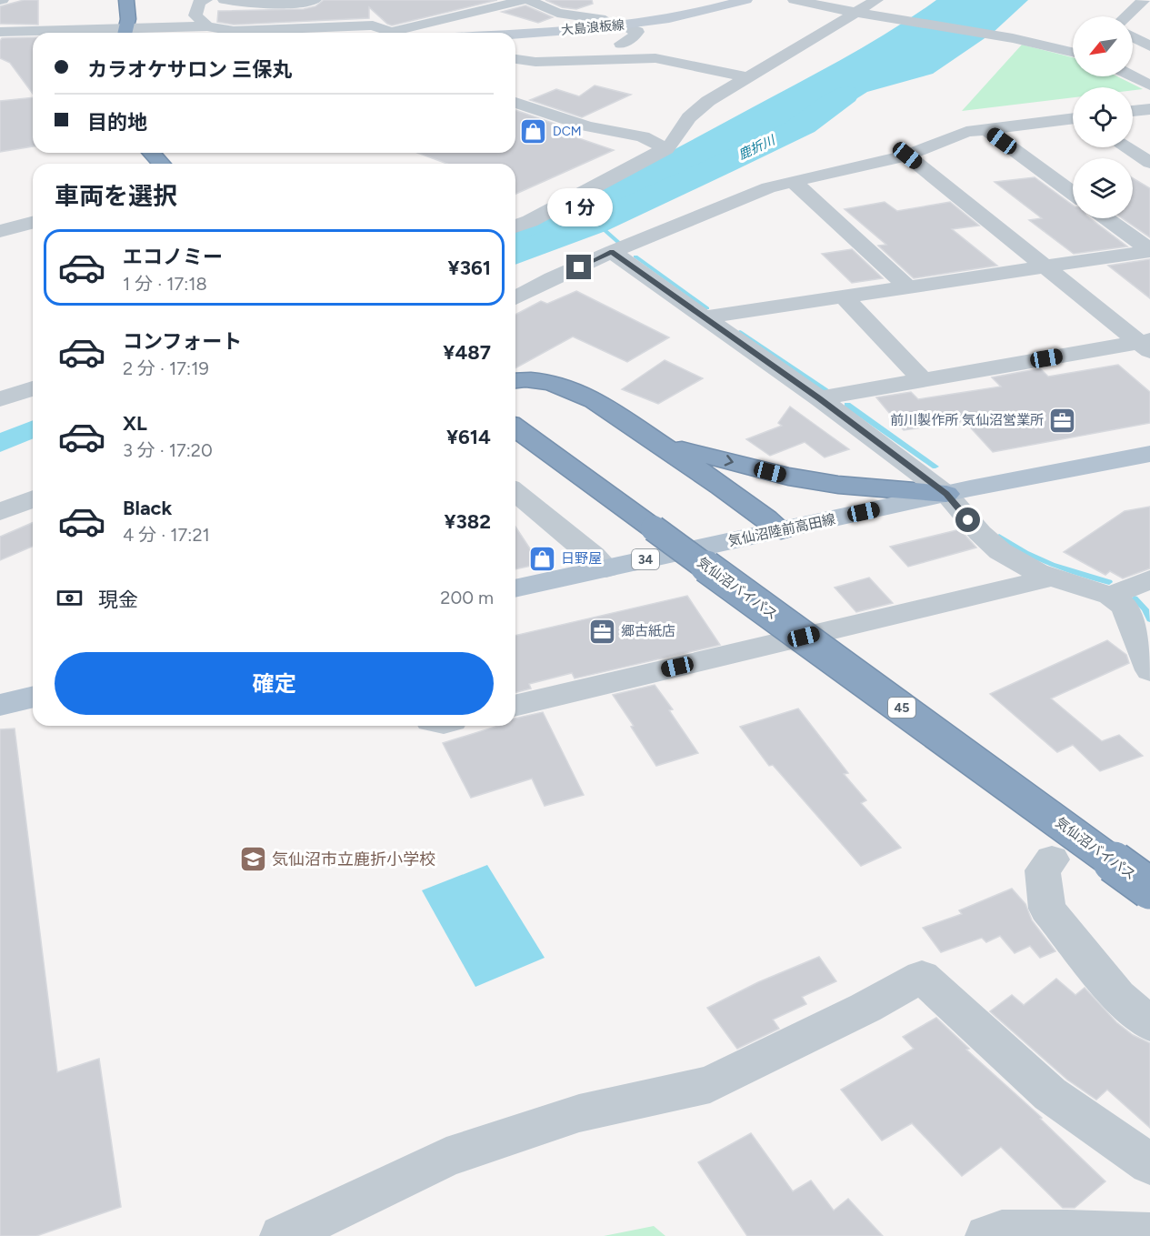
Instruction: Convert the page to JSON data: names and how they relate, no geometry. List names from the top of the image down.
{
  "streets": {
    "highway": ["気仙沼バイパス", "45"],
    "main road": ["大島浪板線", "気仙沼陸前高田線", "34"]
  },
  "water": ["鹿折川"],
  "places": {
    "shop": ["DCM", "日野屋"],
    "office": ["前川製作所 気仙沼営業所", "郷古紙店"],
    "school or university": ["気仙沼市立鹿折小学校"]
  },
  "north": "bottom left",
  "page": {
    "banner": ["カラオケサロン 三保丸", "目的地"],
    "heading": "車両を選択",
    "bubble": "1 分",
    "list": [
      {
        "name": "エコノミー",
        "note": "1 分 · 17:18",
        "value": "¥361"
      },
      {
        "name": "コンフォート",
        "note": "2 分 · 17:19",
        "value": "¥487"
      },
      {
        "name": "XL",
        "note": "3 分 · 17:20",
        "value": "¥614"
      },
      {
        "name": "Black",
        "note": "4 分 · 17:21",
        "value": "¥382"
      }
    ],
    "pay": ["現金", "200 m"],
    "buttons": "確定"
  }
}
